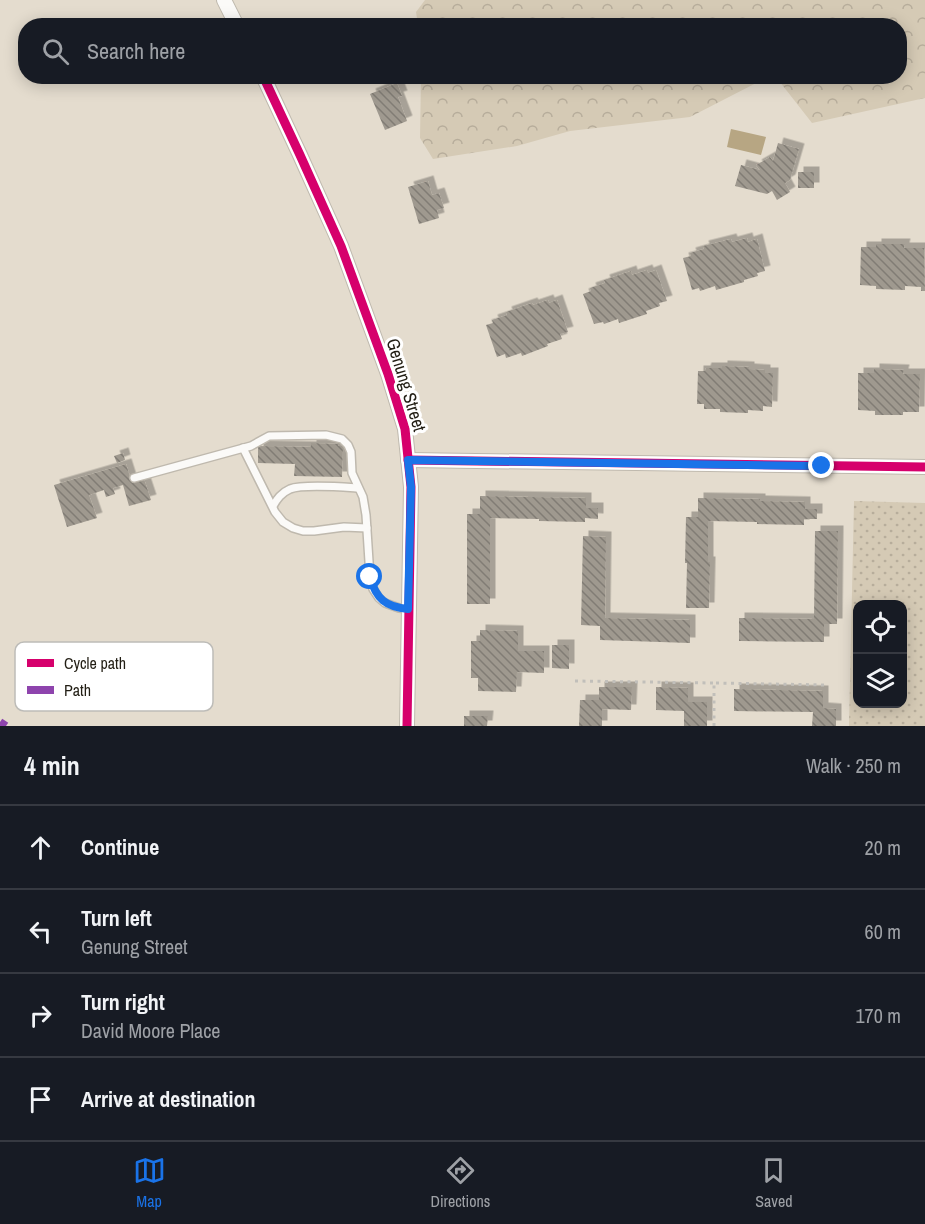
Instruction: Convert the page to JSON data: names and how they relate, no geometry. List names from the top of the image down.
{
  "streets": {
    "street": ["Genung Street"]
  },
  "legend": ["Cycle path", "Path"],
  "page": {
    "search": "Search here",
    "heading": ["4 min", "Walk · 250 m"],
    "list": [
      ["Continue", "20 m"],
      ["Turn left", "Genung Street", "60 m"],
      ["Turn right", "David Moore Place", "170 m"],
      "Arrive at destination"
    ],
    "nav": ["Map", "Directions", "Saved"]
  }
}
